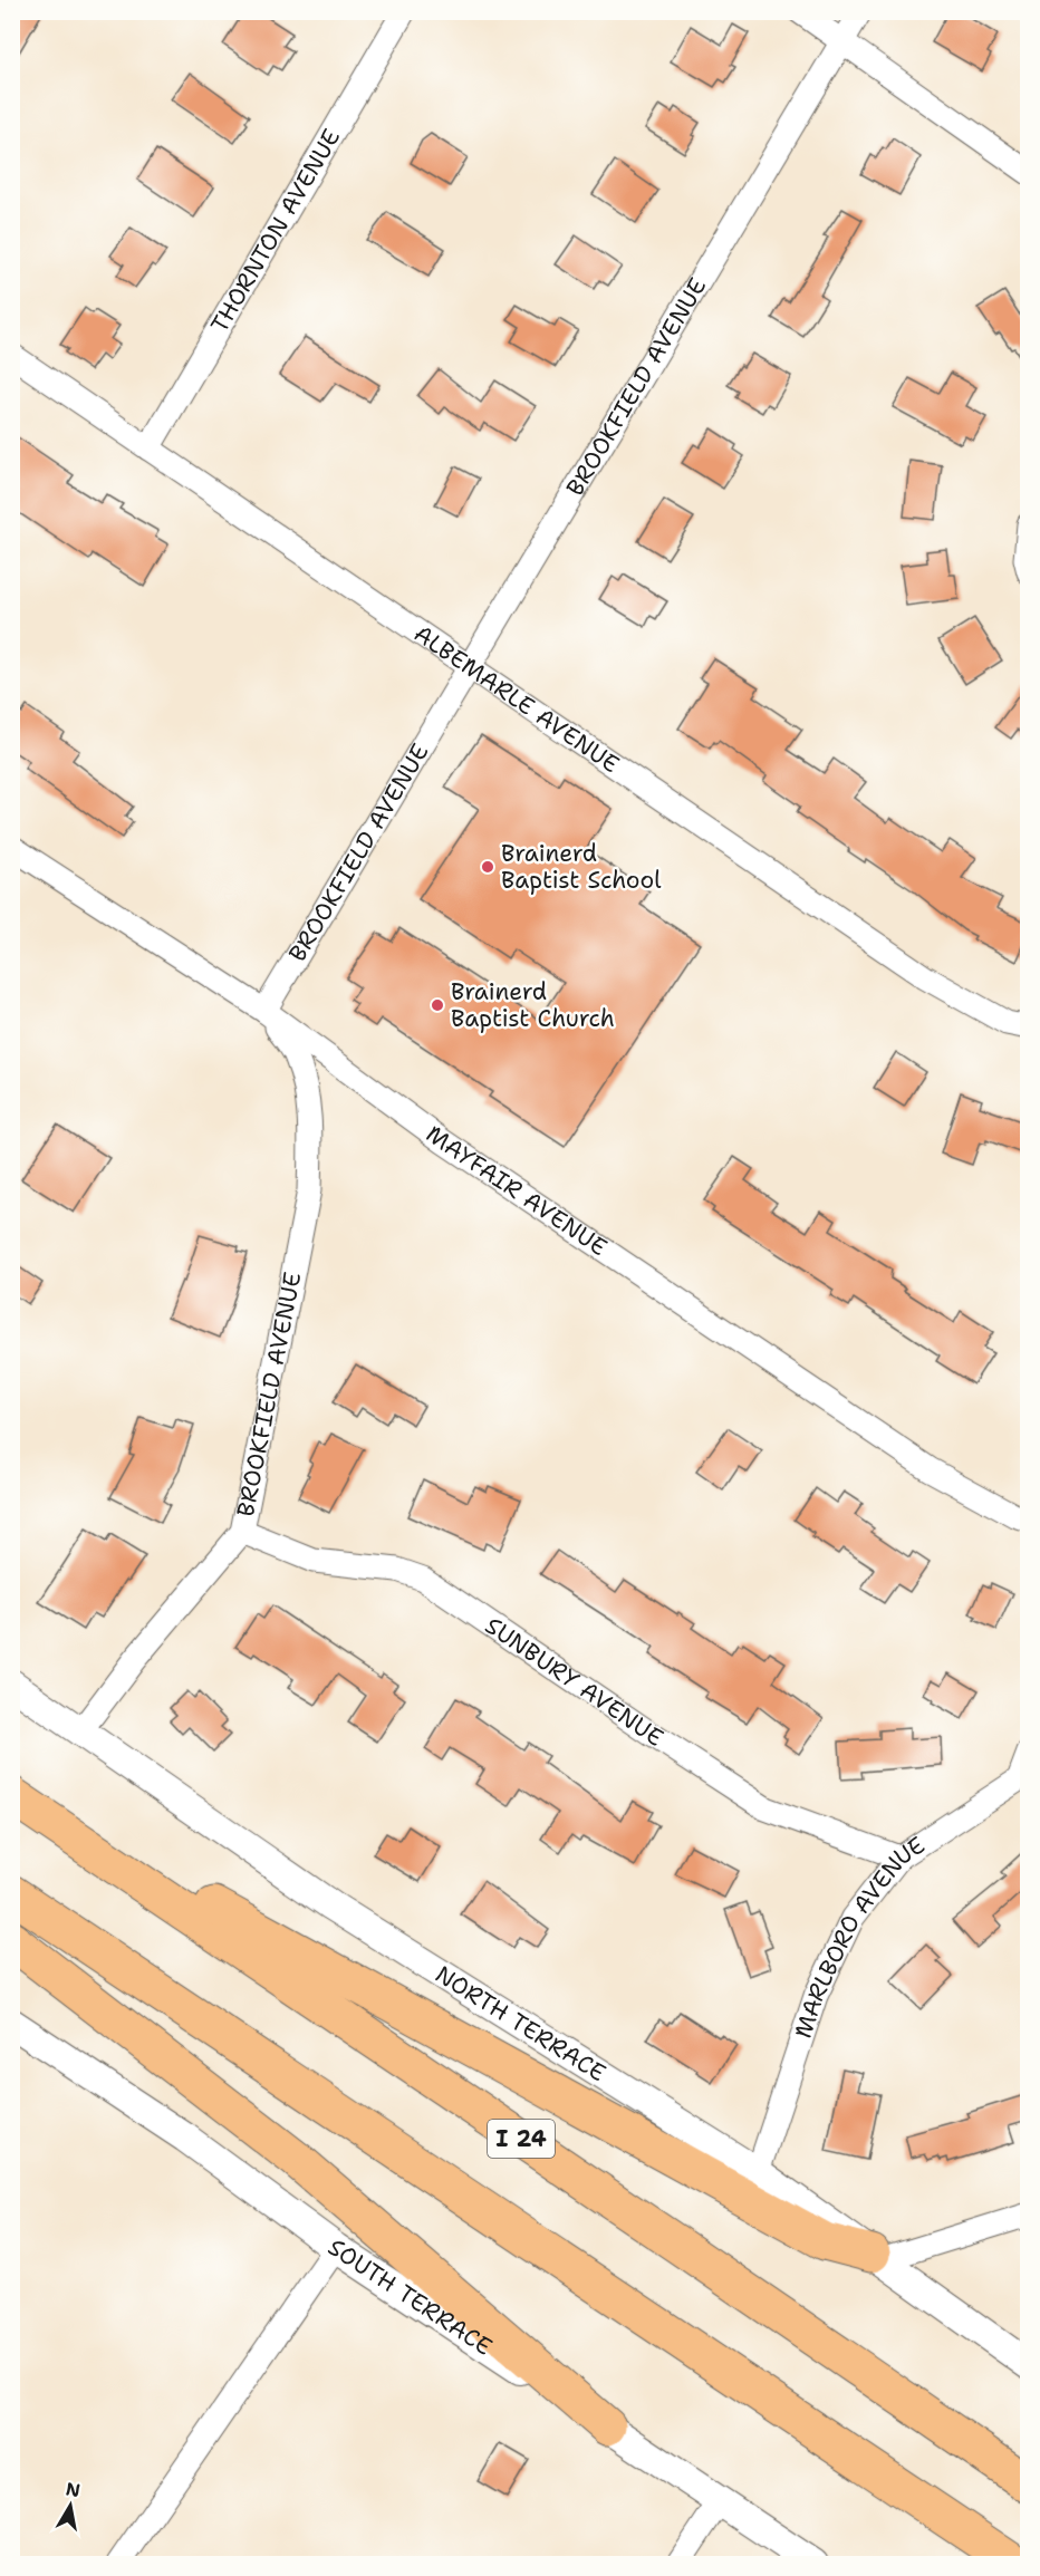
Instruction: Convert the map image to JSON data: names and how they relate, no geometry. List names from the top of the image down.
{
  "streets": {
    "highway": ["I 24"],
    "street": [
      "THORNTON AVENUE",
      "BROOKFIELD AVENUE",
      "ALBEMARLE AVENUE",
      "MAYFAIR AVENUE",
      "SUNBURY AVENUE",
      "MARLBORO AVENUE",
      "NORTH TERRACE",
      "SOUTH TERRACE"
    ]
  },
  "crossings": [
    ["THORNTON AVENUE", "ALBEMARLE AVENUE"],
    ["BROOKFIELD AVENUE", "ALBEMARLE AVENUE"],
    ["BROOKFIELD AVENUE", "MAYFAIR AVENUE"],
    ["BROOKFIELD AVENUE", "SUNBURY AVENUE"],
    ["BROOKFIELD AVENUE", "NORTH TERRACE"],
    ["SUNBURY AVENUE", "MARLBORO AVENUE"],
    ["MARLBORO AVENUE", "NORTH TERRACE"]
  ],
  "places": ["Brainerd Baptist School", "Brainerd Baptist Church"],
  "north": "top"
}
